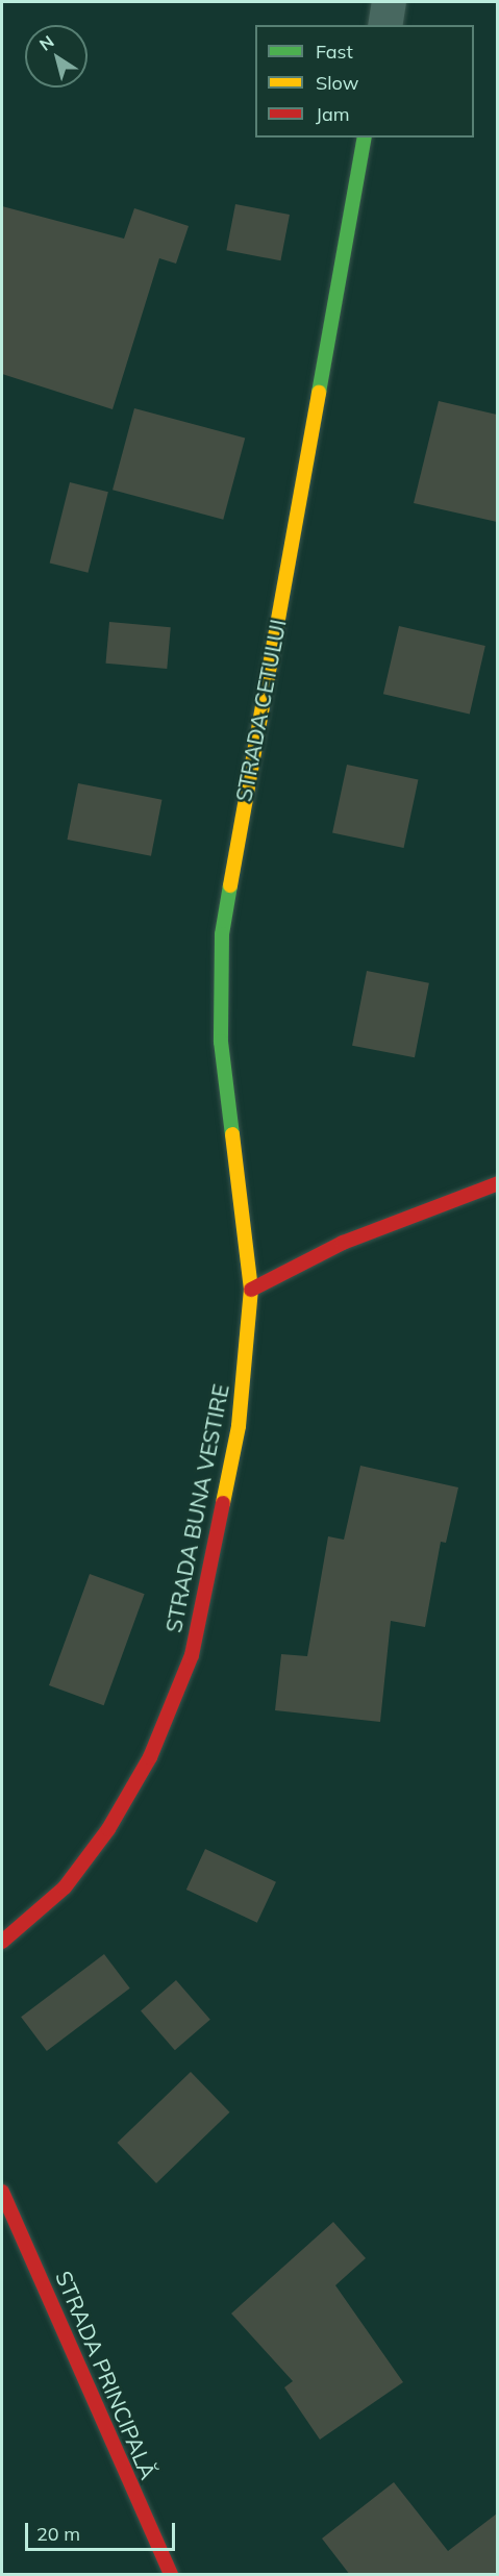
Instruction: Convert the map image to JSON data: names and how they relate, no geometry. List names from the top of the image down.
{
  "streets": {
    "street": ["STRADA CETULUI", "STRADA BUNA VESTIRE", "STRADA PRINCIPALĂ"]
  },
  "crossings": [
    ["STRADA CETULUI", "STRADA BUNA VESTIRE"]
  ],
  "legend": ["Fast", "Slow", "Jam"],
  "scale_bar": "20 m",
  "north": "top left"
}
